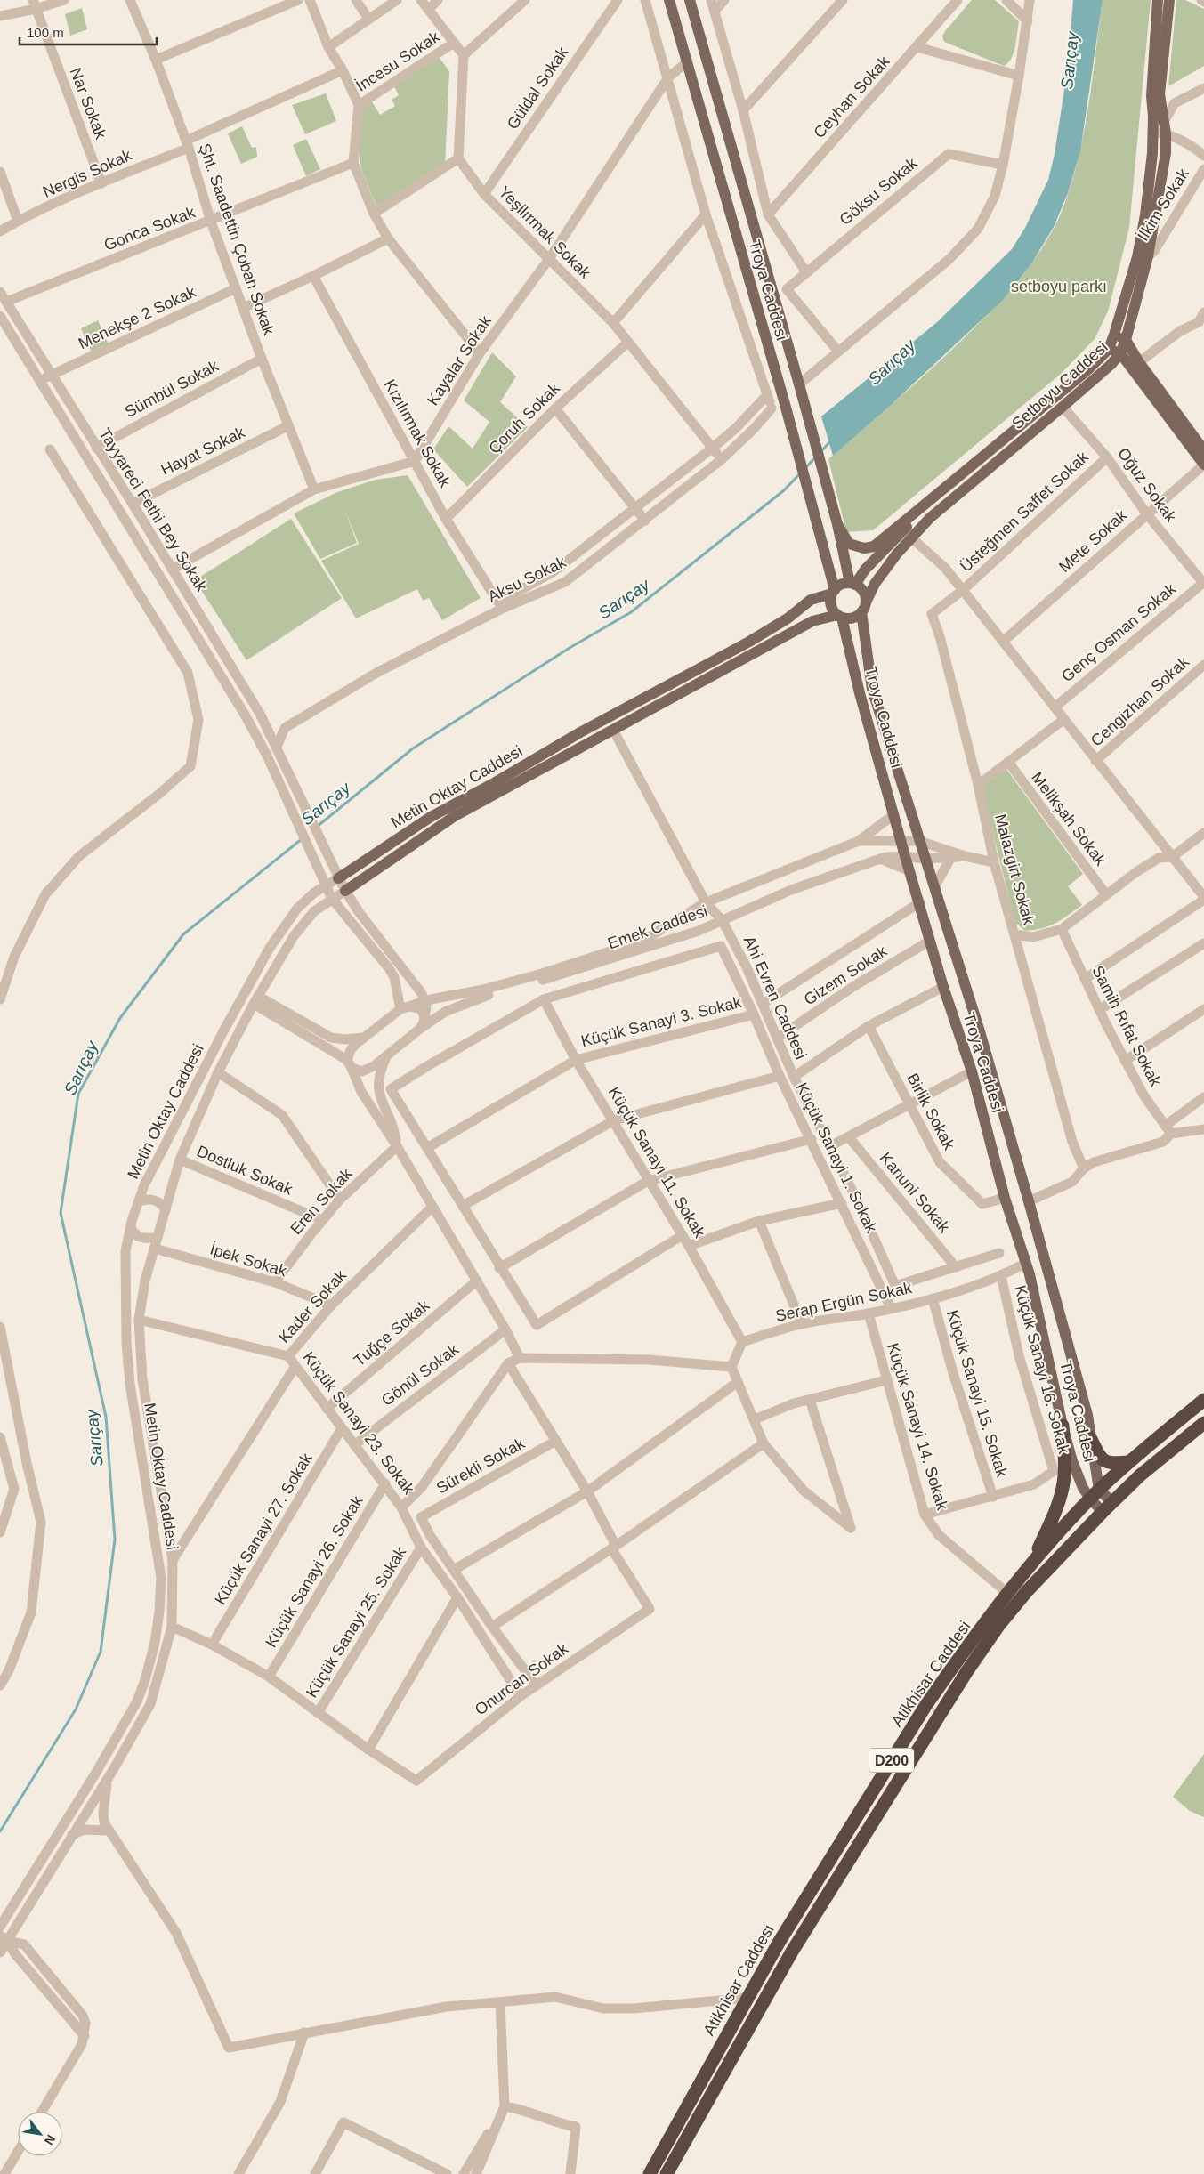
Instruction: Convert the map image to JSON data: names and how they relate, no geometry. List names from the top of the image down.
{
  "streets": {
    "highway": ["Atikhisar Caddesi", "D200"],
    "main road": ["Troya Caddesi", "Setboyu Caddesi", "Metin Oktay Caddesi"],
    "street": [
      "İncesu Sokak",
      "Güldal Sokak",
      "Ceyhan Sokak",
      "Nar Sokak",
      "Nergis Sokak",
      "Göksu Sokak",
      "İlkim Sokak",
      "Gonca Sokak",
      "Yeşilırmak Sokak",
      "Şht. Saadettin Çoban Sokak",
      "Menekşe 2 Sokak",
      "Kayalar Sokak",
      "Sümbül Sokak",
      "Çoruh Sokak",
      "Kızılırmak Sokak",
      "Hayat Sokak",
      "Oğuz Sokak",
      "Tayyareci Fethi Bey Sokak",
      "Üsteğmen Saffet Sokak",
      "Mete Sokak",
      "Aksu Sokak",
      "Genç Osman Sokak",
      "Cengizhan Sokak",
      "Melikşah Sokak",
      "Malazgirt Sokak",
      "Emek Caddesi",
      "Gizem Sokak",
      "Ahi Evren Caddesi",
      "Küçük Sanayi 3. Sokak",
      "Samih Rıfat Sokak",
      "Birlik Sokak",
      "Küçük Sanayi 1. Sokak",
      "Küçük Sanayi 11. Sokak",
      "Dostluk Sokak",
      "Kanuni Sokak",
      "Eren Sokak",
      "İpek Sokak",
      "Serap Ergün Sokak",
      "Kader Sokak",
      "Tuğçe Sokak",
      "Küçük Sanayi 16. Sokak",
      "Gönül Sokak",
      "Küçük Sanayi 15. Sokak",
      "Küçük Sanayi 23. Sokak",
      "Küçük Sanayi 14. Sokak",
      "Sürekli Sokak",
      "Küçük Sanayi 27. Sokak",
      "Küçük Sanayi 26. Sokak",
      "Küçük Sanayi 25. Sokak",
      "Onurcan Sokak"
    ]
  },
  "crossings": [
    ["Güldal Sokak", "Yeşilırmak Sokak"],
    ["Nar Sokak", "Nergis Sokak"],
    ["Nergis Sokak", "Şht. Saadettin Çoban Sokak"],
    ["İlkim Sokak", "Setboyu Caddesi"],
    ["Gonca Sokak", "Şht. Saadettin Çoban Sokak"],
    ["Gonca Sokak", "Tayyareci Fethi Bey Sokak"],
    ["Yeşilırmak Sokak", "Kayalar Sokak"],
    ["Yeşilırmak Sokak", "Çoruh Sokak"],
    ["Yeşilırmak Sokak", "Aksu Sokak"],
    ["Şht. Saadettin Çoban Sokak", "Menekşe 2 Sokak"],
    ["Şht. Saadettin Çoban Sokak", "Sümbül Sokak"],
    ["Şht. Saadettin Çoban Sokak", "Hayat Sokak"],
    ["Troya Caddesi", "Kayalar Sokak"],
    ["Troya Caddesi", "Setboyu Caddesi"],
    ["Troya Caddesi", "Metin Oktay Caddesi"],
    ["Troya Caddesi", "Emek Caddesi"],
    ["Troya Caddesi", "Gizem Sokak"],
    ["Troya Caddesi", "Birlik Sokak"],
    ["Troya Caddesi", "Serap Ergün Sokak"],
    ["Troya Caddesi", "Atikhisar Caddesi"],
    ["Menekşe 2 Sokak", "Tayyareci Fethi Bey Sokak"],
    ["Kayalar Sokak", "Kızılırmak Sokak"],
    ["Setboyu Caddesi", "Oğuz Sokak"],
    ["Setboyu Caddesi", "Metin Oktay Caddesi"],
    ["Sümbül Sokak", "Tayyareci Fethi Bey Sokak"],
    ["Çoruh Sokak", "Kızılırmak Sokak"],
    ["Kızılırmak Sokak", "Aksu Sokak"],
    ["Hayat Sokak", "Tayyareci Fethi Bey Sokak"],
    ["Oğuz Sokak", "Üsteğmen Saffet Sokak"],
    ["Oğuz Sokak", "Mete Sokak"],
    ["Oğuz Sokak", "Genç Osman Sokak"],
    ["Tayyareci Fethi Bey Sokak", "Aksu Sokak"],
    ["Tayyareci Fethi Bey Sokak", "Metin Oktay Caddesi"],
    ["Tayyareci Fethi Bey Sokak", "Emek Caddesi"],
    ["Üsteğmen Saffet Sokak", "Malazgirt Sokak"],
    ["Metin Oktay Caddesi", "Ahi Evren Caddesi"],
    ["Metin Oktay Caddesi", "Dostluk Sokak"],
    ["Metin Oktay Caddesi", "İpek Sokak"],
    ["Metin Oktay Caddesi", "Kader Sokak"],
    ["Emek Caddesi", "Ahi Evren Caddesi"],
    ["Gizem Sokak", "Ahi Evren Caddesi"],
    ["Ahi Evren Caddesi", "Kanuni Sokak"],
    ["Küçük Sanayi 3. Sokak", "Küçük Sanayi 1. Sokak"],
    ["Küçük Sanayi 3. Sokak", "Küçük Sanayi 11. Sokak"],
    ["Küçük Sanayi 1. Sokak", "Küçük Sanayi 11. Sokak"],
    ["Küçük Sanayi 1. Sokak", "Serap Ergün Sokak"],
    ["Küçük Sanayi 11. Sokak", "Serap Ergün Sokak"],
    ["Dostluk Sokak", "Eren Sokak"],
    ["Eren Sokak", "İpek Sokak"],
    ["İpek Sokak", "Kader Sokak"],
    ["Serap Ergün Sokak", "Küçük Sanayi 16. Sokak"],
    ["Serap Ergün Sokak", "Küçük Sanayi 15. Sokak"],
    ["Serap Ergün Sokak", "Küçük Sanayi 14. Sokak"],
    ["Kader Sokak", "Küçük Sanayi 23. Sokak"],
    ["Tuğçe Sokak", "Küçük Sanayi 23. Sokak"],
    ["Küçük Sanayi 16. Sokak", "Küçük Sanayi 15. Sokak"],
    ["Gönül Sokak", "Küçük Sanayi 23. Sokak"],
    ["Küçük Sanayi 23. Sokak", "Sürekli Sokak"],
    ["Küçük Sanayi 23. Sokak", "Küçük Sanayi 27. Sokak"],
    ["Küçük Sanayi 23. Sokak", "Küçük Sanayi 26. Sokak"],
    ["Küçük Sanayi 14. Sokak", "Atikhisar Caddesi"]
  ],
  "water": ["Sarıçay"],
  "parks": ["setboyu parkı"],
  "scale_bar": "100 m",
  "north": "bottom right"
}
